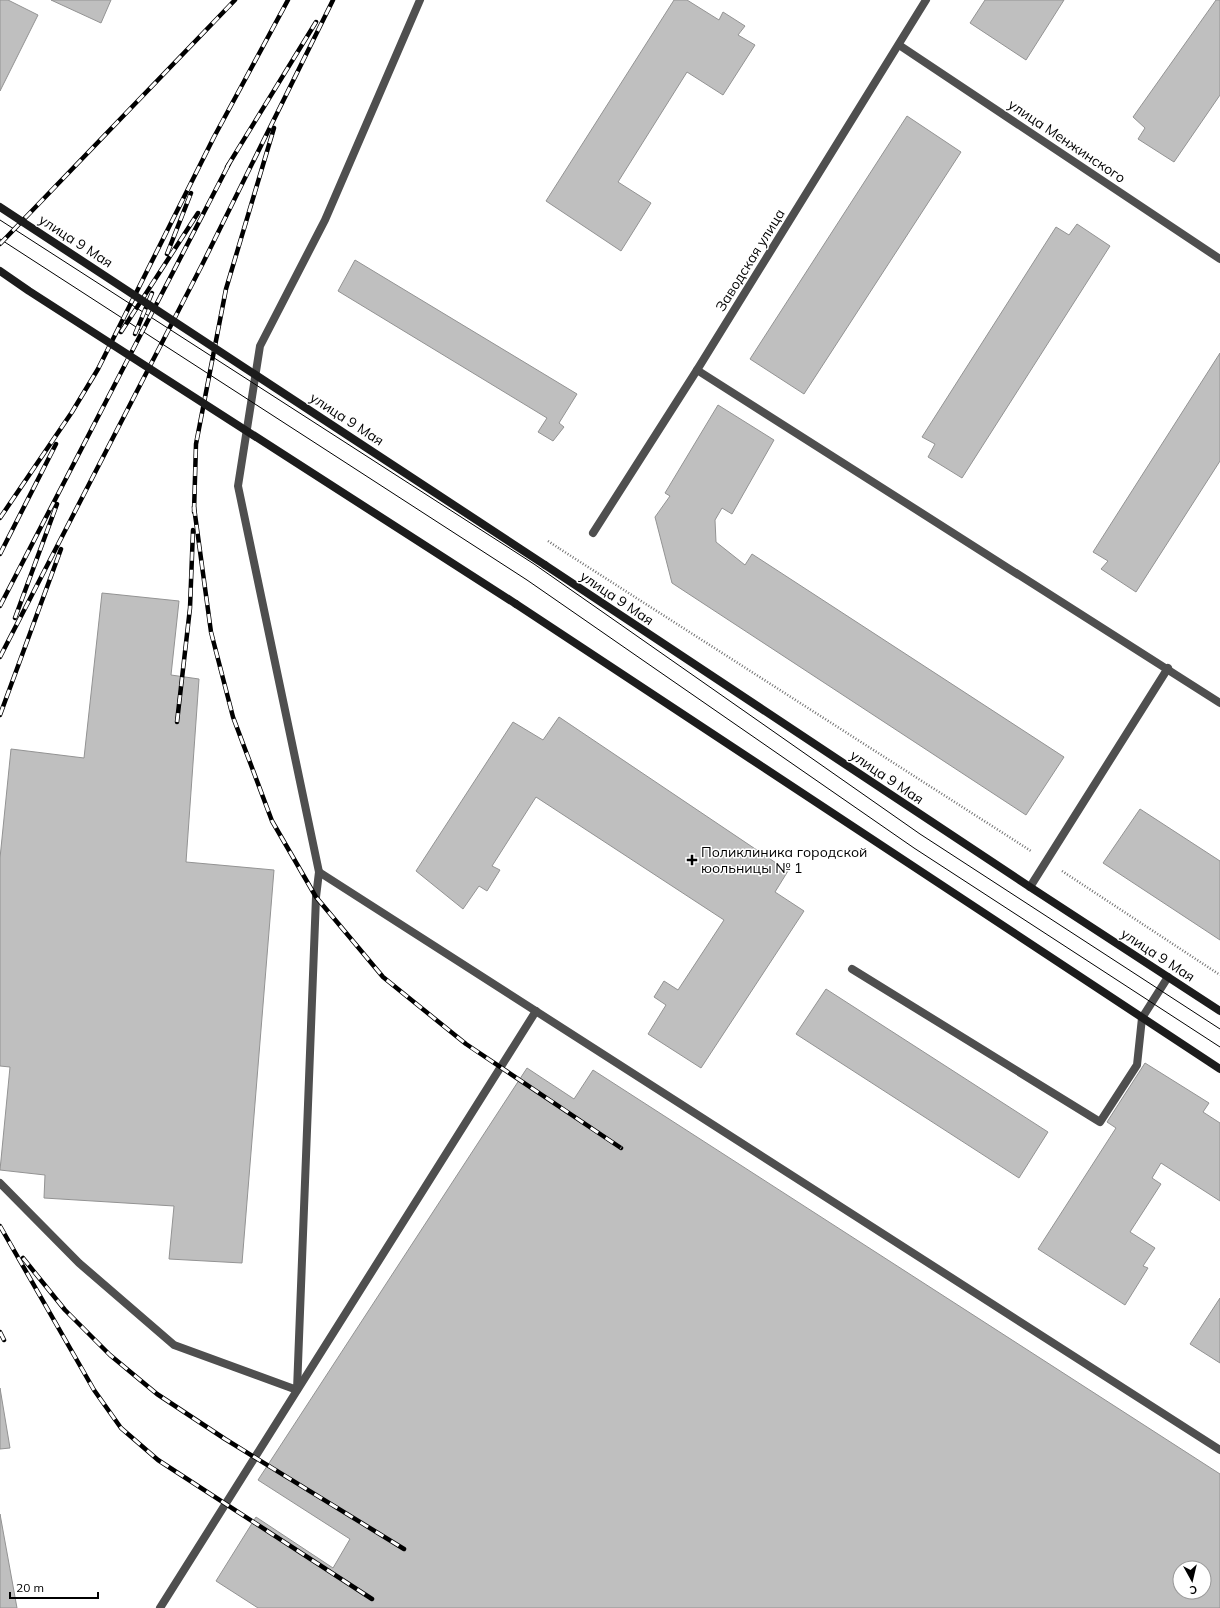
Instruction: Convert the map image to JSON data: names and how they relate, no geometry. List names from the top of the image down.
{
  "streets": {
    "main road": ["улица 9 Мая"],
    "street": ["улица Менжинского", "Заводская улица"]
  },
  "crossings": [
    ["улица Менжинского", "Заводская улица"]
  ],
  "places": {
    "health": ["Поликлиника городской юольницы № 1"]
  },
  "scale_bar": "20 m",
  "north": "bottom"
}
